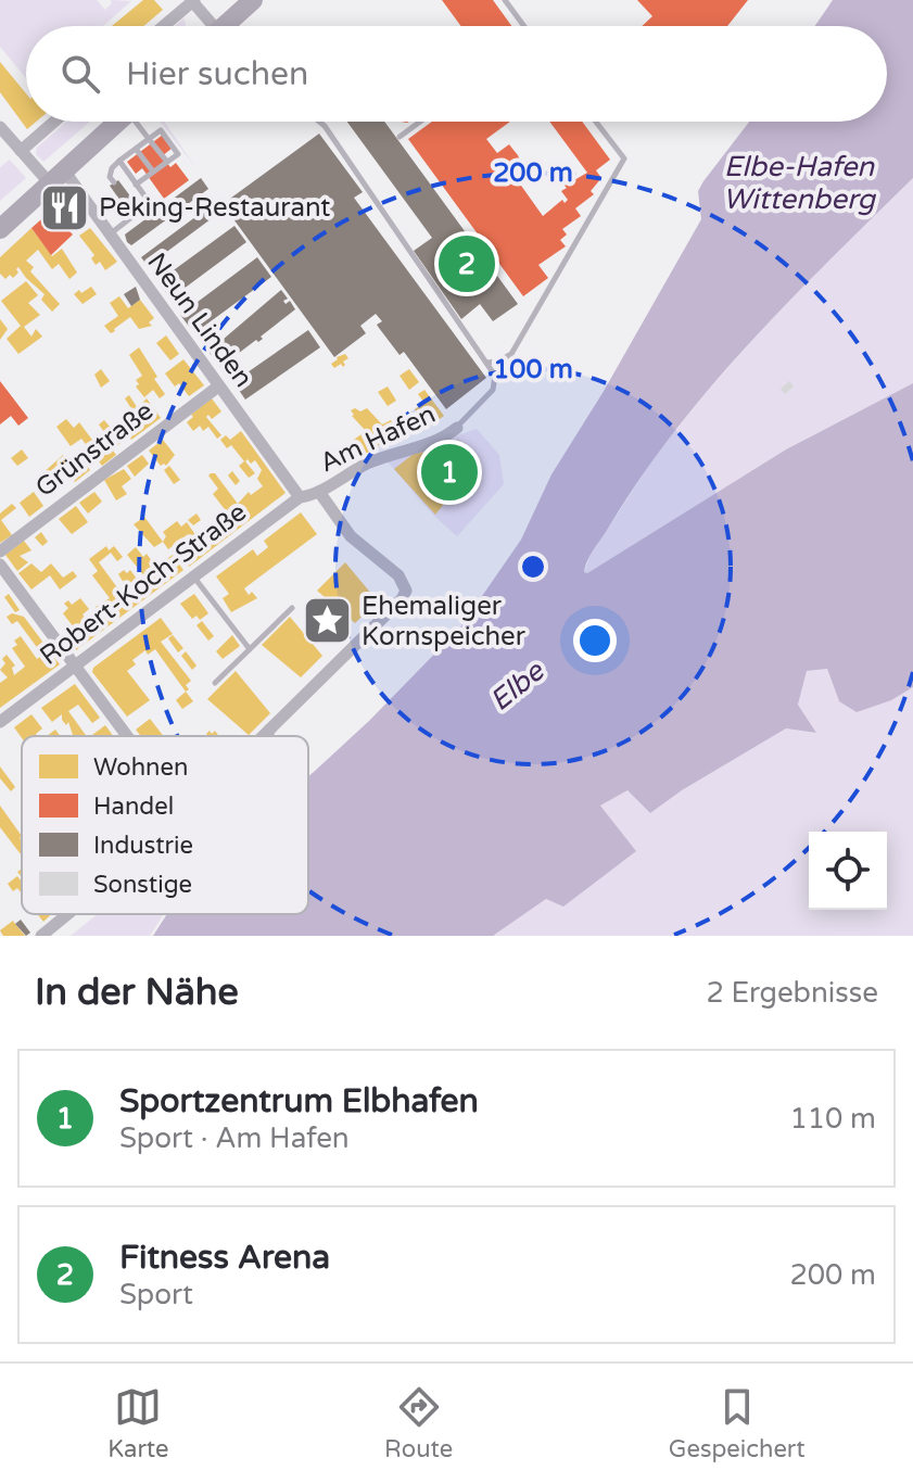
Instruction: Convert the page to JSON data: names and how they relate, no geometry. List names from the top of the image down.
{
  "streets": {
    "street": [
      "Neun Linden",
      "Am Hafen",
      "Grünstraße",
      "Robert-Koch-Straße"
    ]
  },
  "crossings": [
    ["Neun Linden", "Grünstraße"],
    ["Neun Linden", "Robert-Koch-Straße"],
    ["Am Hafen", "Robert-Koch-Straße"]
  ],
  "water": ["Elbe-Hafen Wittenberg", "Elbe"],
  "places": {
    "restaurant": ["Peking-Restaurant"],
    "place": ["Ehemaliger Kornspeicher"]
  },
  "legend": [
    "Wohnen",
    "Handel",
    "Industrie",
    "Sonstige"
  ],
  "page": {
    "search": "Hier suchen",
    "pins": ["2", "1"],
    "heading": ["In der Nähe", "2 Ergebnisse"],
    "list": [
      {
        "mark": "1",
        "name": "Sportzentrum Elbhafen",
        "note": "Sport · Am Hafen",
        "value": "110 m"
      },
      {
        "mark": "2",
        "name": "Fitness Arena",
        "note": "Sport",
        "value": "200 m"
      }
    ],
    "nav": ["Karte", "Route", "Gespeichert"]
  },
  "rings": ["200 m", "100 m"]
}
